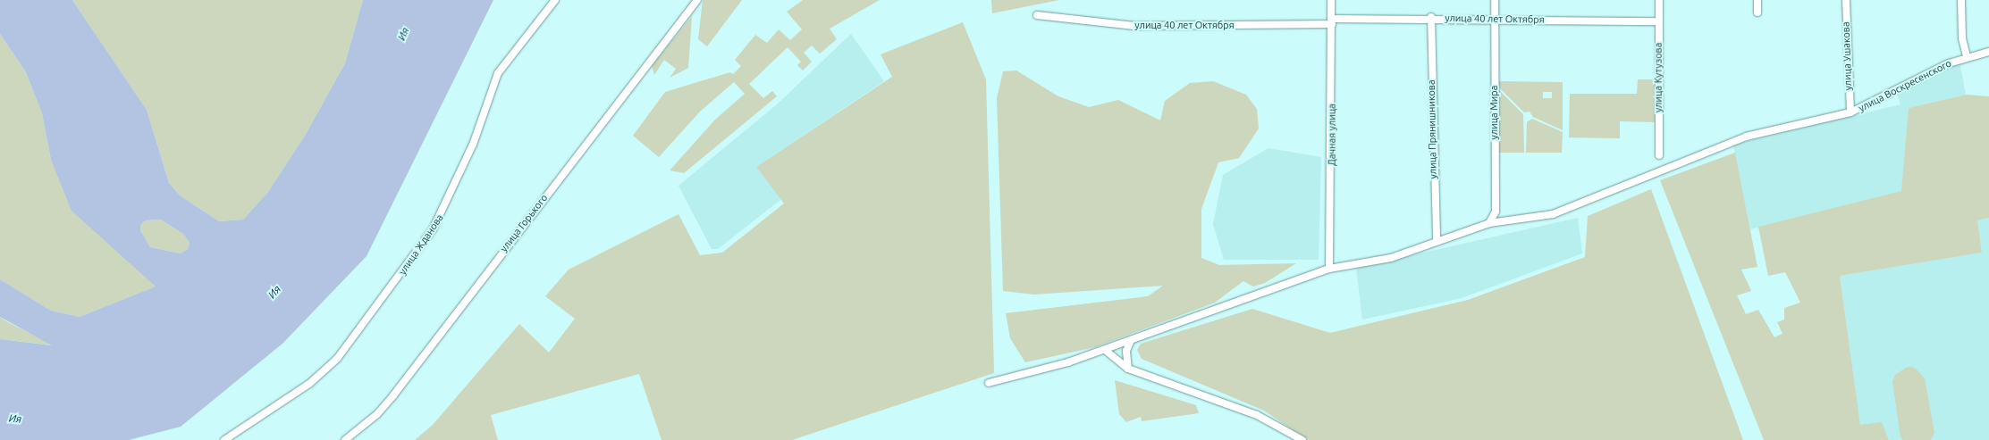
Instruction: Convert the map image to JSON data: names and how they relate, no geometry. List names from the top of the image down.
{
  "streets": {
    "street": [
      "улица 40 лет Октября",
      "улица Ушакова",
      "улица Кутузова",
      "улица Воскресенского",
      "улица Мира",
      "улица Прянишникова",
      "Дачная улица",
      "улица Горького",
      "улица Жданова"
    ]
  },
  "crossings": [
    ["улица 40 лет Октября", "улица Кутузова"],
    ["улица 40 лет Октября", "улица Мира"],
    ["улица 40 лет Октября", "улица Прянишникова"],
    ["улица 40 лет Октября", "Дачная улица"],
    ["улица Ушакова", "улица Воскресенского"],
    ["улица Воскресенского", "улица Мира"],
    ["улица Воскресенского", "улица Прянишникова"],
    ["улица Воскресенского", "Дачная улица"]
  ],
  "water": ["Ия"]
}
